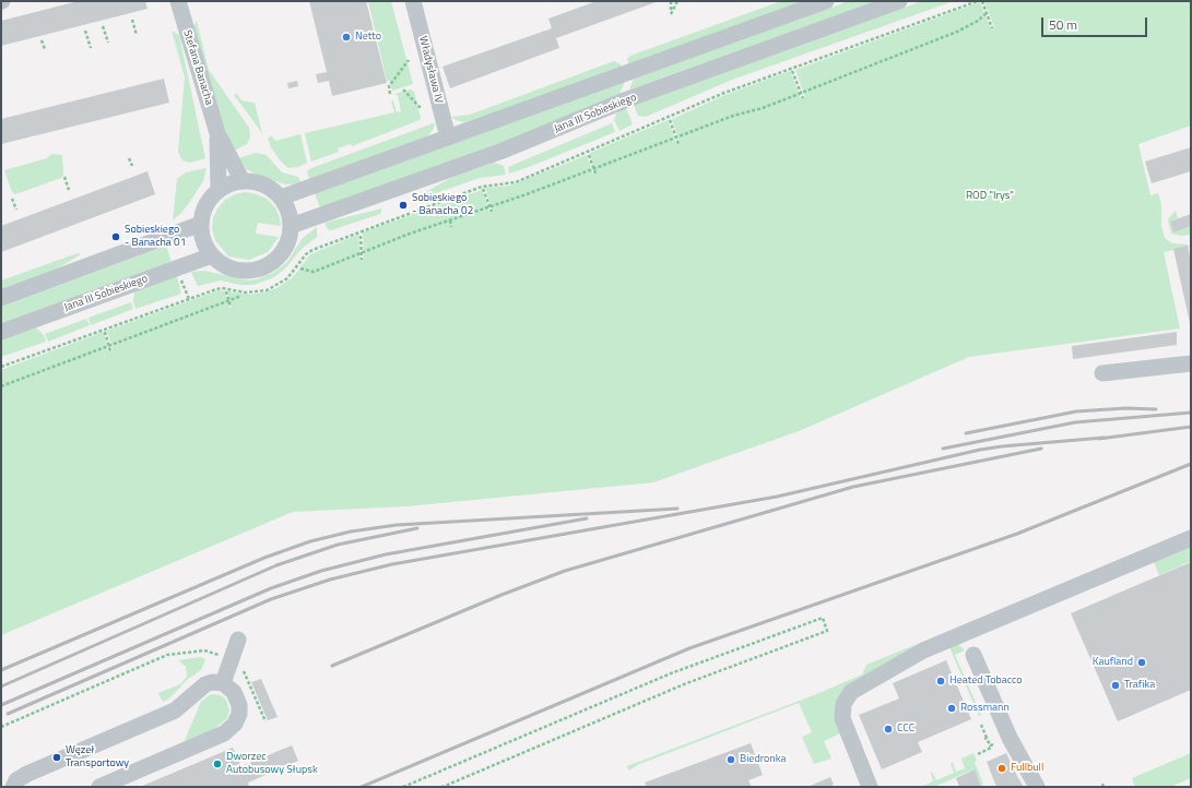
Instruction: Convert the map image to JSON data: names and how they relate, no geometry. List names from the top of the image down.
{
  "streets": {
    "street": ["Stefana Banacha", "Władysława IV", "Jana III Sobieskiego"]
  },
  "crossings": [
    ["Stefana Banacha", "Jana III Sobieskiego"]
  ],
  "parks": ["ROD \"Irys\""],
  "places": [
    "Netto",
    "Sobieskiego - Banacha 02",
    "Sobieskiego - Banacha 01",
    "Kaufland",
    "Heated Tobacco",
    "Trafika",
    "Rossmann",
    "CCC",
    "Węzeł Transportowy",
    "Biedronka",
    "Dworzec Autobusowy Słupsk",
    "Fullbull"
  ],
  "scale_bar": "50 m"
}
